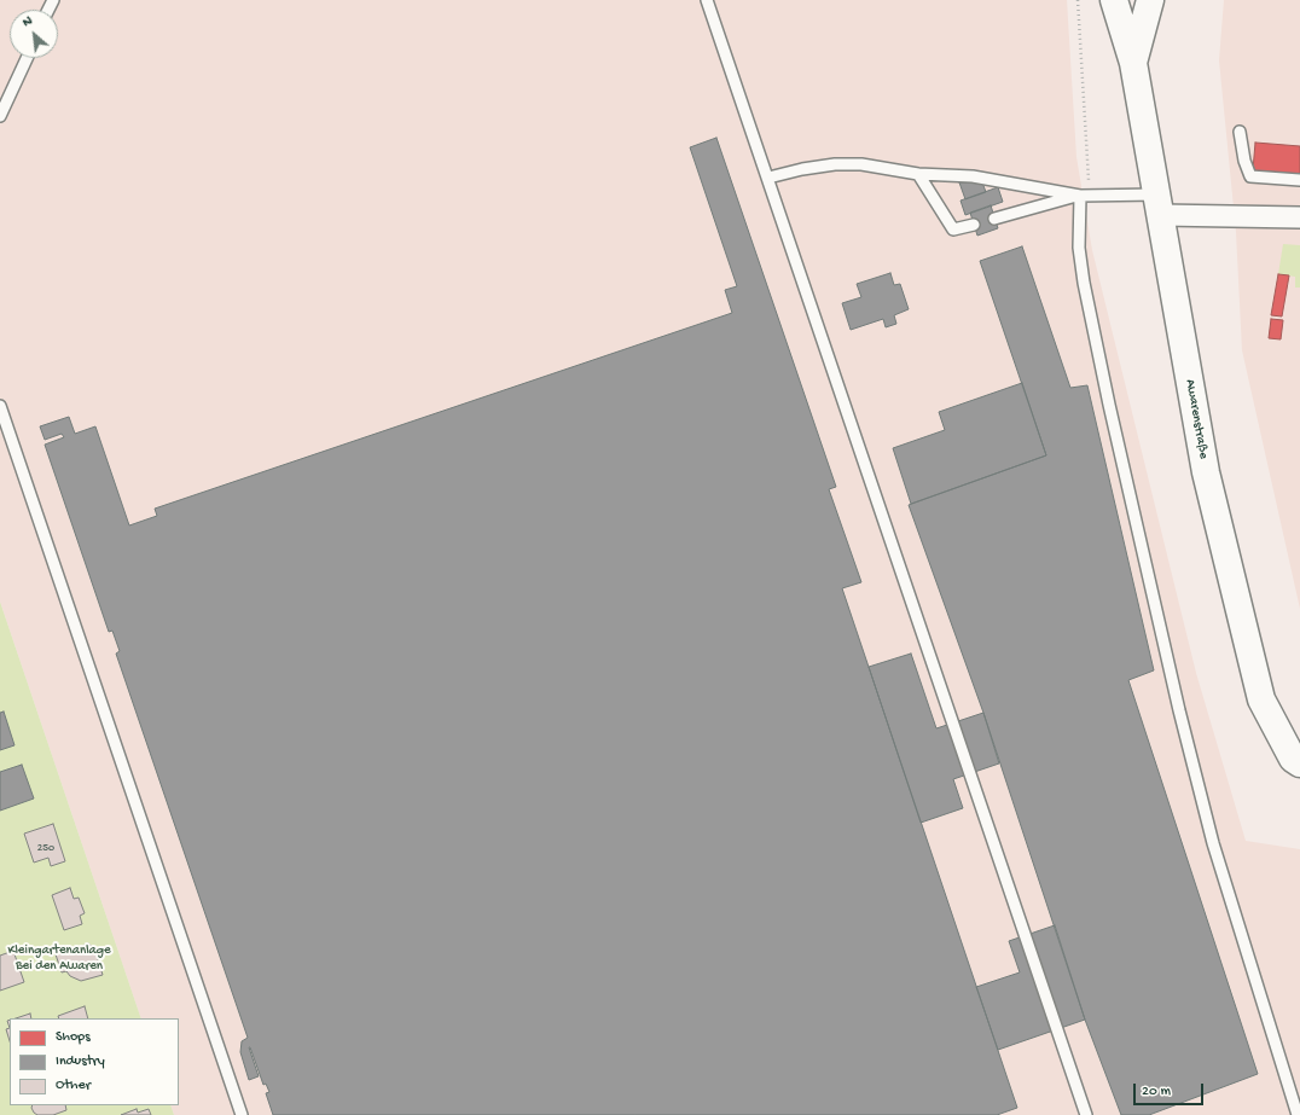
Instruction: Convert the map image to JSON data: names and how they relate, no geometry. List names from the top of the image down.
{
  "streets": {
    "street": ["Awarenstraße"]
  },
  "parks": ["Kleingartenanlage Bei den Awaren"],
  "house_numbers": ["250"],
  "legend": ["Shops", "Industry", "Other"],
  "scale_bar": "20 m",
  "north": "top left"
}
